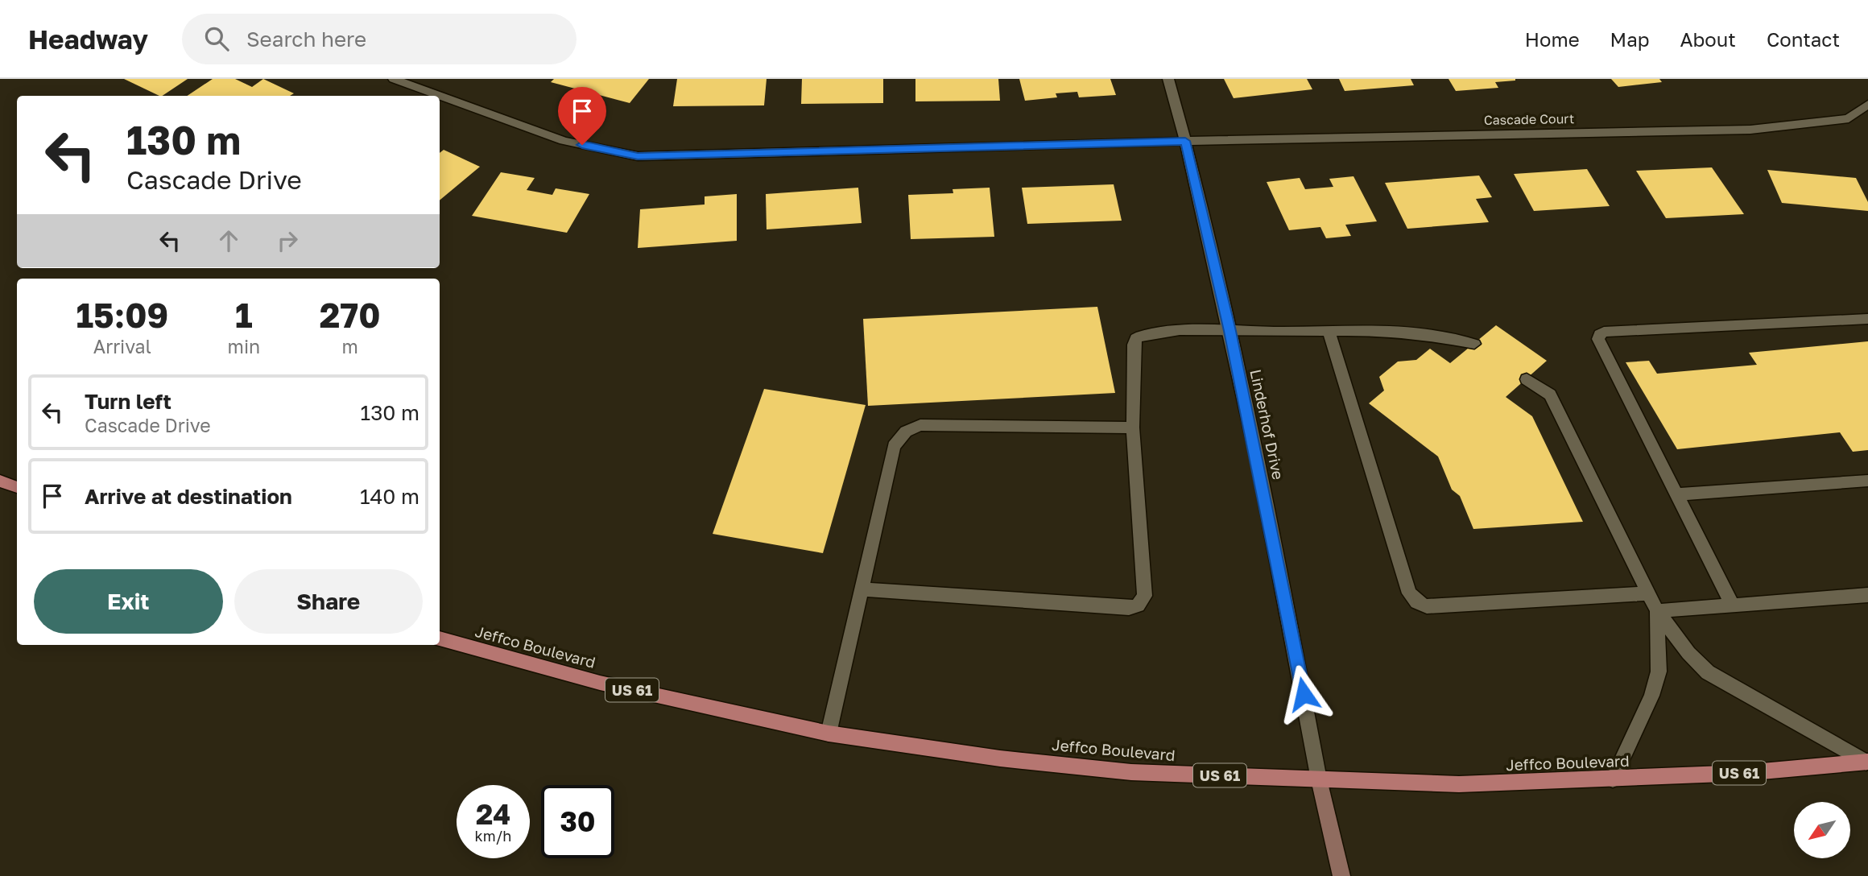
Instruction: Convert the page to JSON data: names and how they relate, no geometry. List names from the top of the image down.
{
  "streets": {
    "main road": ["Jeffco Boulevard", "US 61"],
    "street": ["Cascade Court", "Linderhof Drive"]
  },
  "crossings": [
    ["Cascade Court", "Linderhof Drive"],
    ["Linderhof Drive", "Jeffco Boulevard"]
  ],
  "north": "bottom left",
  "page": {
    "header": "Headway",
    "search": "Search here",
    "nav": [
      "Home",
      "Map",
      "About",
      "Contact"
    ],
    "turn": ["130 m", "Cascade Drive"],
    "eta": [
      "15:09",
      "Arrival",
      "1",
      "min",
      "270",
      "m"
    ],
    "list": [
      {
        "name": "Turn left",
        "note": "Cascade Drive",
        "value": "130 m"
      },
      {
        "name": "Arrive at destination",
        "value": "140 m"
      }
    ],
    "buttons": ["Exit", "Share"],
    "speed": "24 km/h",
    "limit": "30"
  }
}
